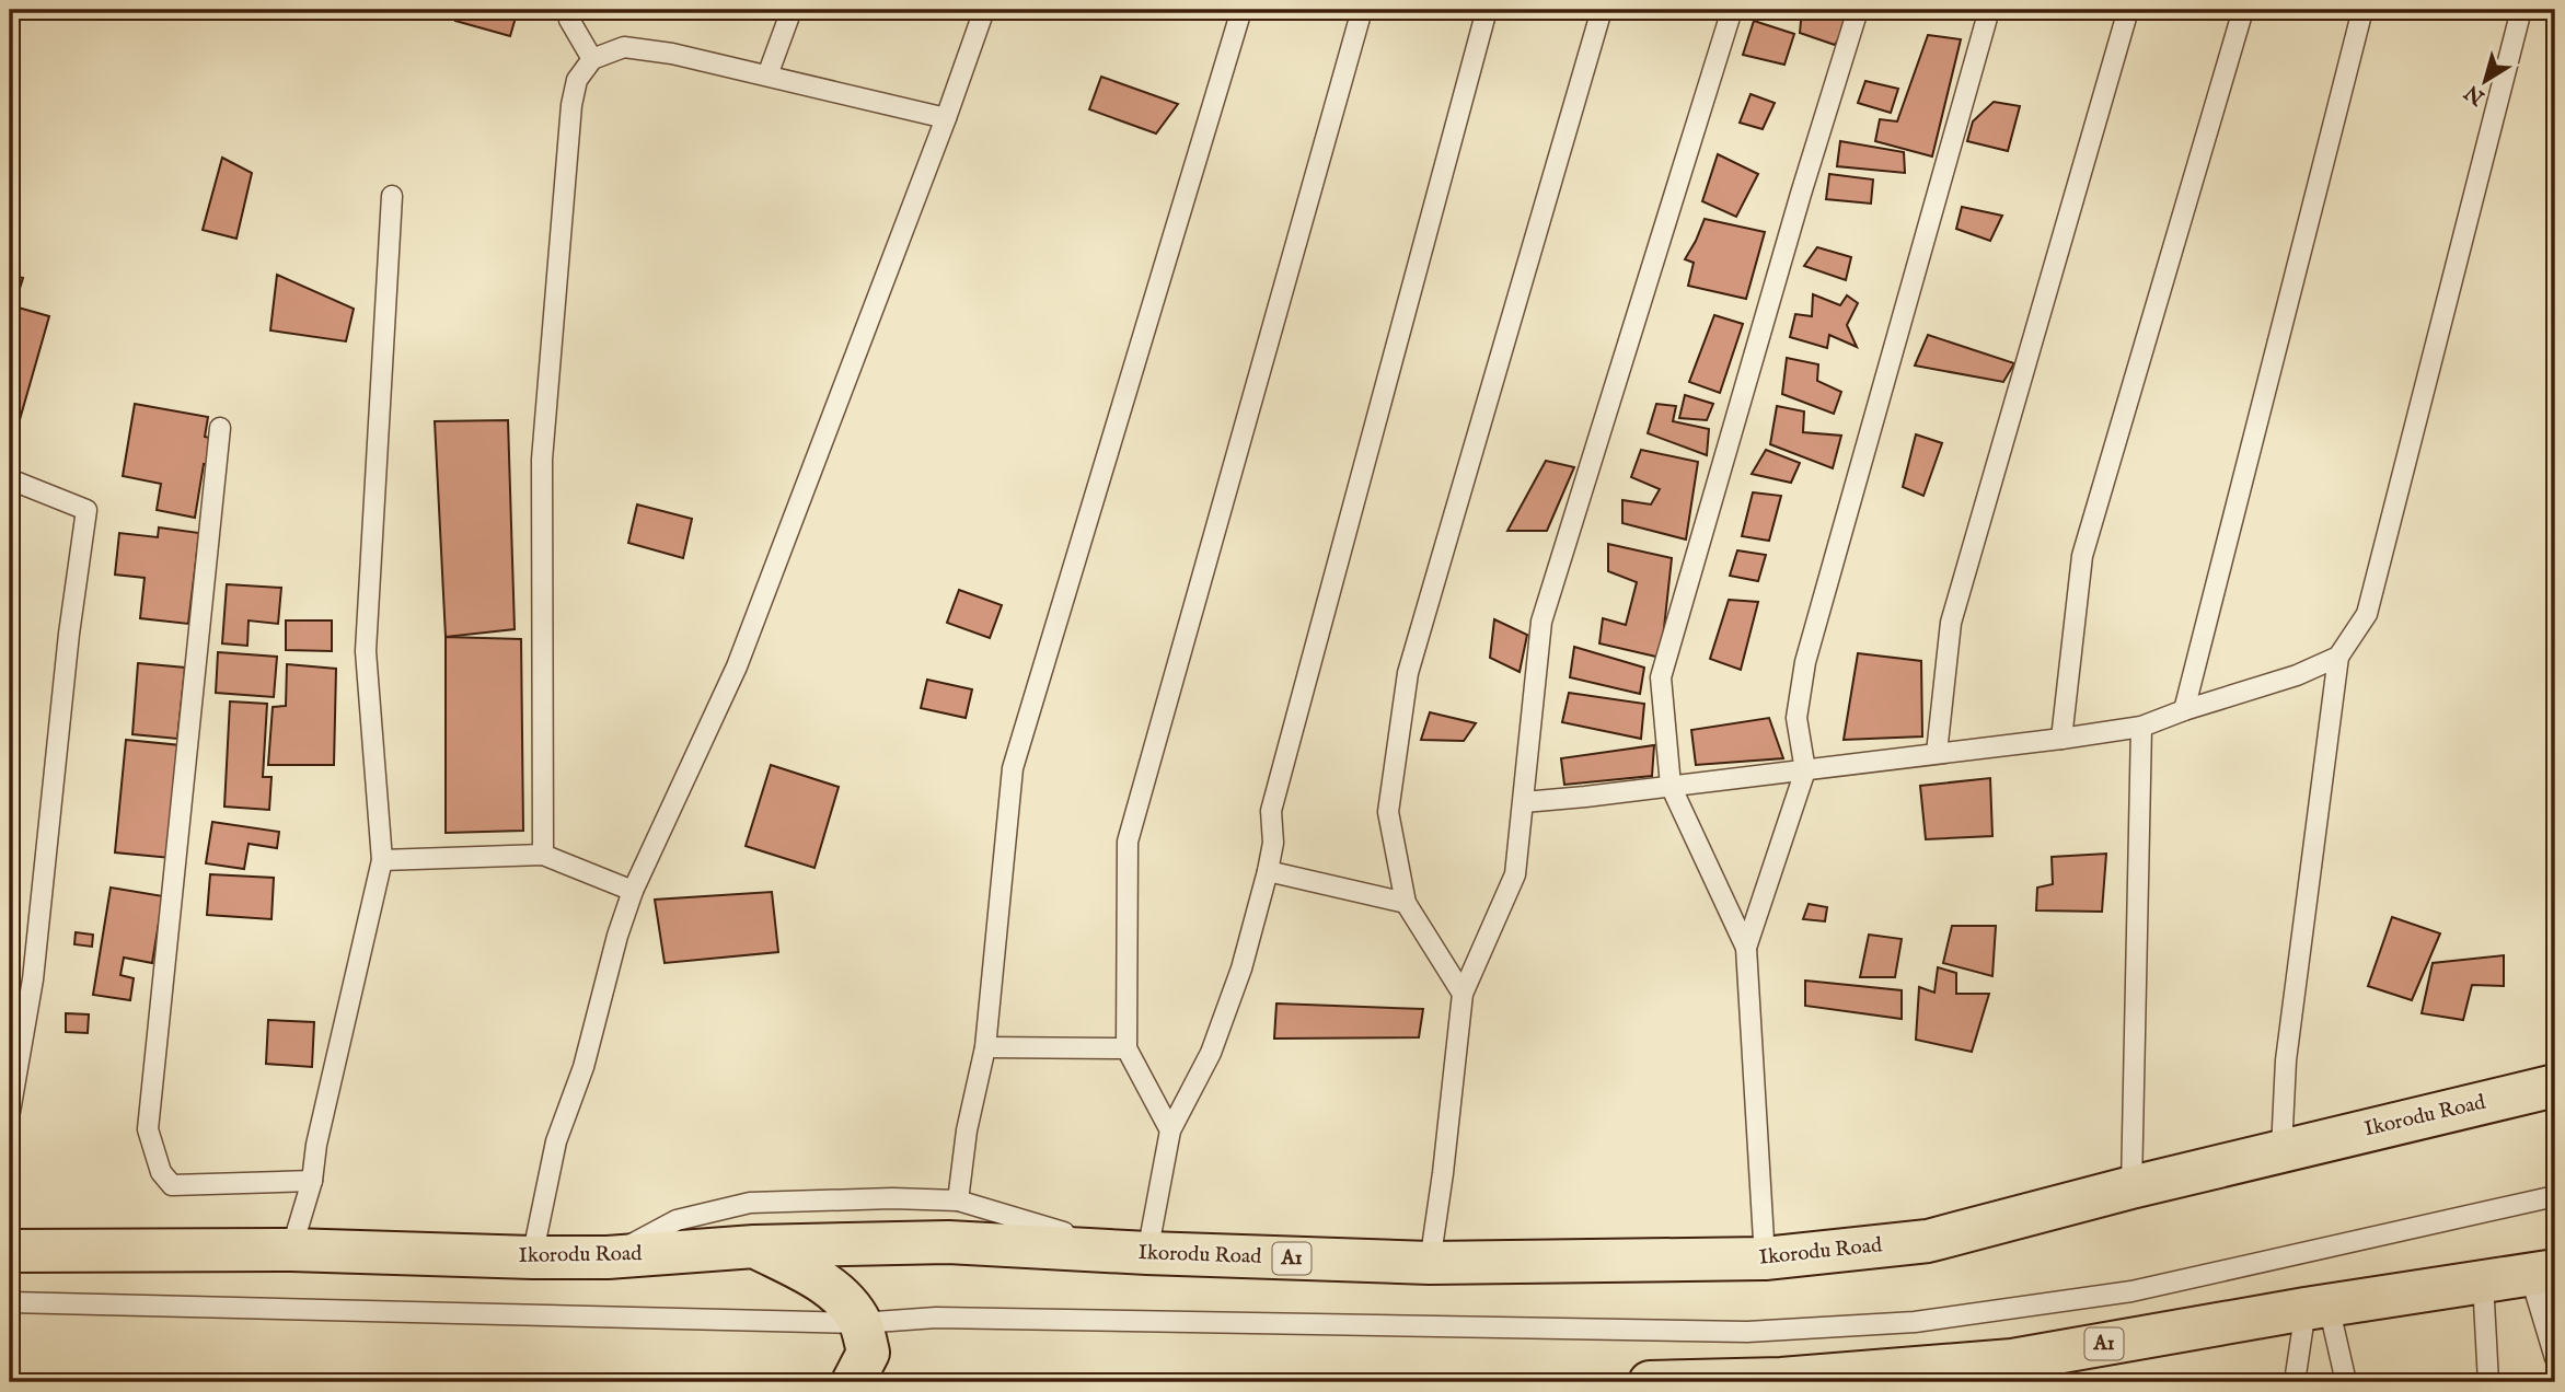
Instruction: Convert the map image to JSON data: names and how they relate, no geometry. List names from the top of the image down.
{
  "streets": {
    "highway": ["Ikorodu Road", "A1"]
  },
  "north": "bottom left"
}
